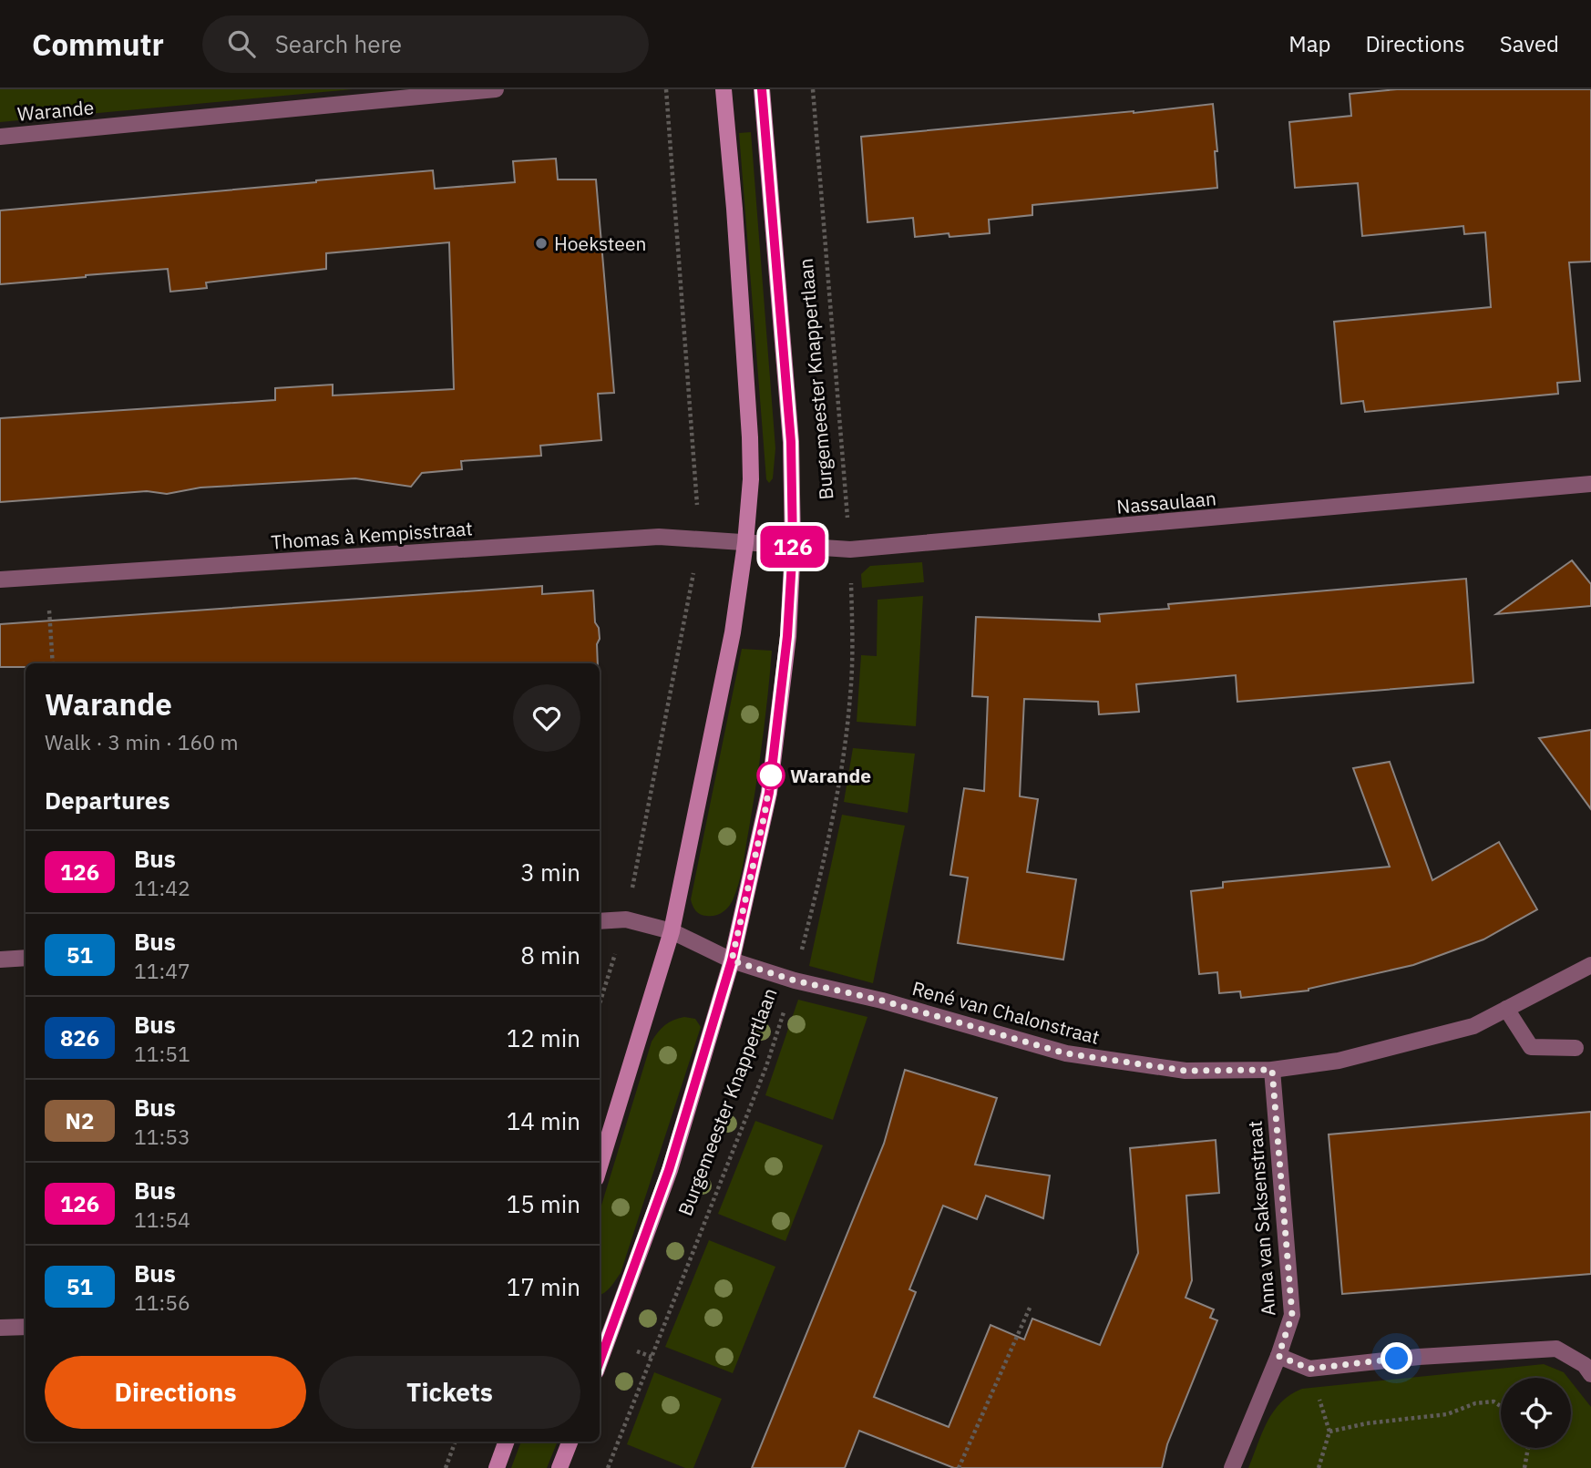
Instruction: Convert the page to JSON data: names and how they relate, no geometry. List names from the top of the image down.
{
  "streets": {
    "main road": ["Burgemeester Knappertlaan"],
    "street": [
      "Warande",
      "Nassaulaan",
      "Thomas à Kempisstraat",
      "René van Chalonstraat",
      "Anna van Saksenstraat"
    ]
  },
  "crossings": [
    ["Burgemeester Knappertlaan", "Nassaulaan"],
    ["Burgemeester Knappertlaan", "René van Chalonstraat"],
    ["Nassaulaan", "Thomas à Kempisstraat"],
    ["René van Chalonstraat", "Anna van Saksenstraat"]
  ],
  "places": ["Hoeksteen", "Warande"],
  "lines": ["bus line 126"],
  "page": {
    "header": "Commutr",
    "search": "Search here",
    "nav": ["Map", "Directions", "Saved"],
    "on_map": "126",
    "heading": [
      ["Warande", "Walk · 3 min · 160 m"],
      "Departures"
    ],
    "list": [
      {
        "mark": "126",
        "name": "Bus",
        "note": "11:42",
        "value": "3 min"
      },
      {
        "mark": "51",
        "name": "Bus",
        "note": "11:47",
        "value": "8 min"
      },
      {
        "mark": "826",
        "name": "Bus",
        "note": "11:51",
        "value": "12 min"
      },
      {
        "mark": "N2",
        "name": "Bus",
        "note": "11:53",
        "value": "14 min"
      },
      {
        "mark": "126",
        "name": "Bus",
        "note": "11:54",
        "value": "15 min"
      },
      {
        "mark": "51",
        "name": "Bus",
        "note": "11:56",
        "value": "17 min"
      }
    ],
    "buttons": ["Directions", "Tickets"]
  }
}
